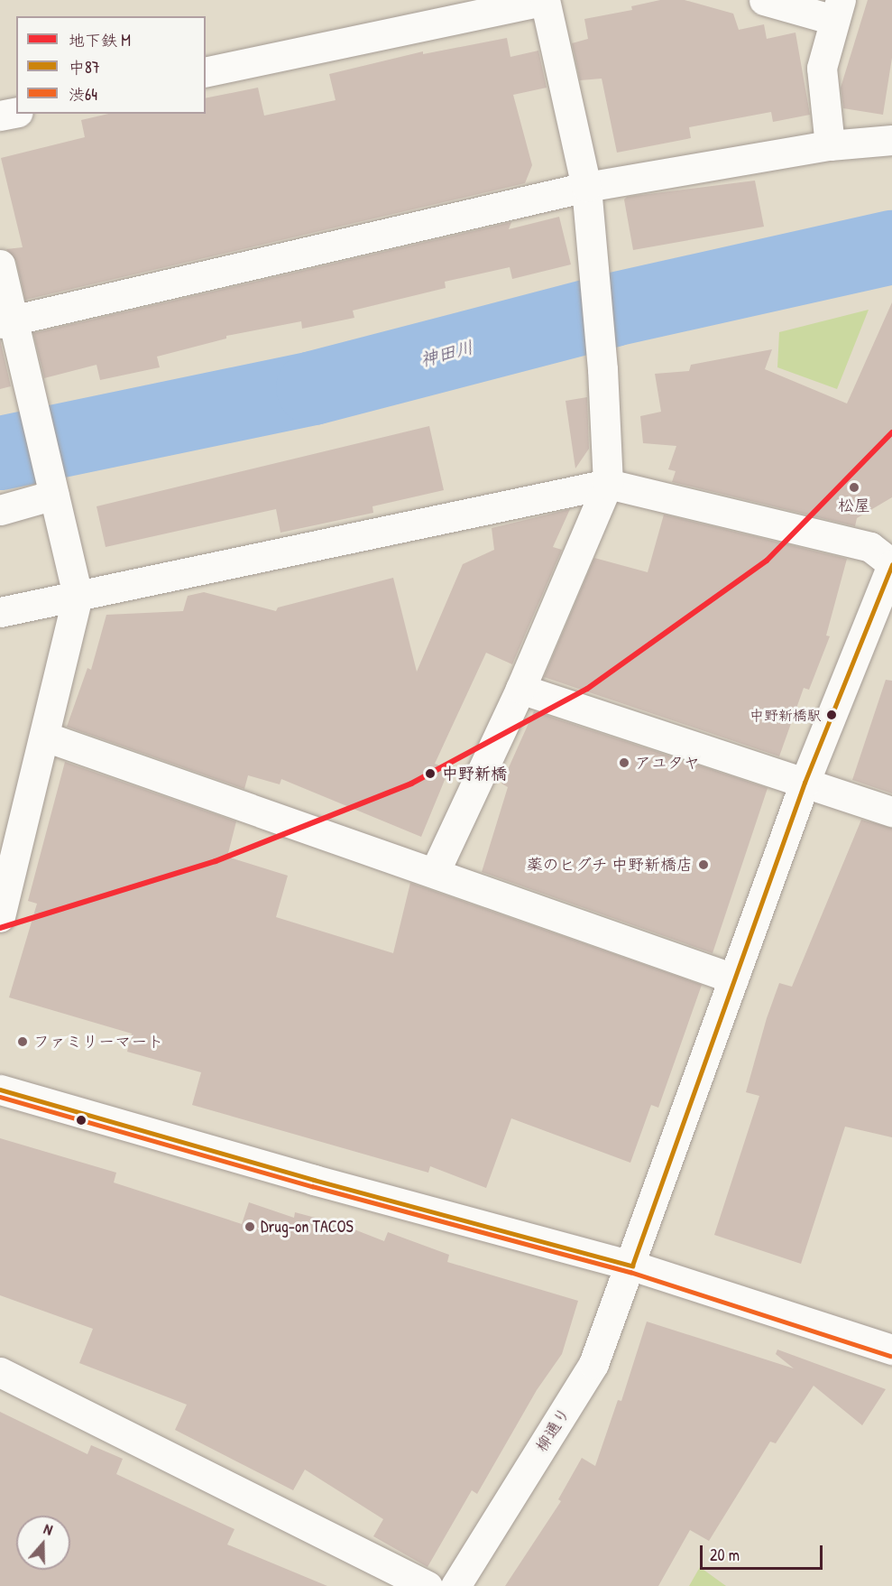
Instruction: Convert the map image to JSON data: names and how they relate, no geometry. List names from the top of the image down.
{
  "streets": {
    "street": ["柳通り"]
  },
  "water": ["神田川"],
  "places": [
    "松屋",
    "中野新橋駅",
    "アユタヤ",
    "中野新橋",
    "薬のヒグチ 中野新橋店",
    "ファミリーマート",
    "Drug-on TACOS"
  ],
  "lines": ["metro line M", "transit line 中87", "transit line 渋64"],
  "legend": ["地下鉄 M", "中87", "渋64"],
  "scale_bar": "20 m",
  "north": "top"
}
